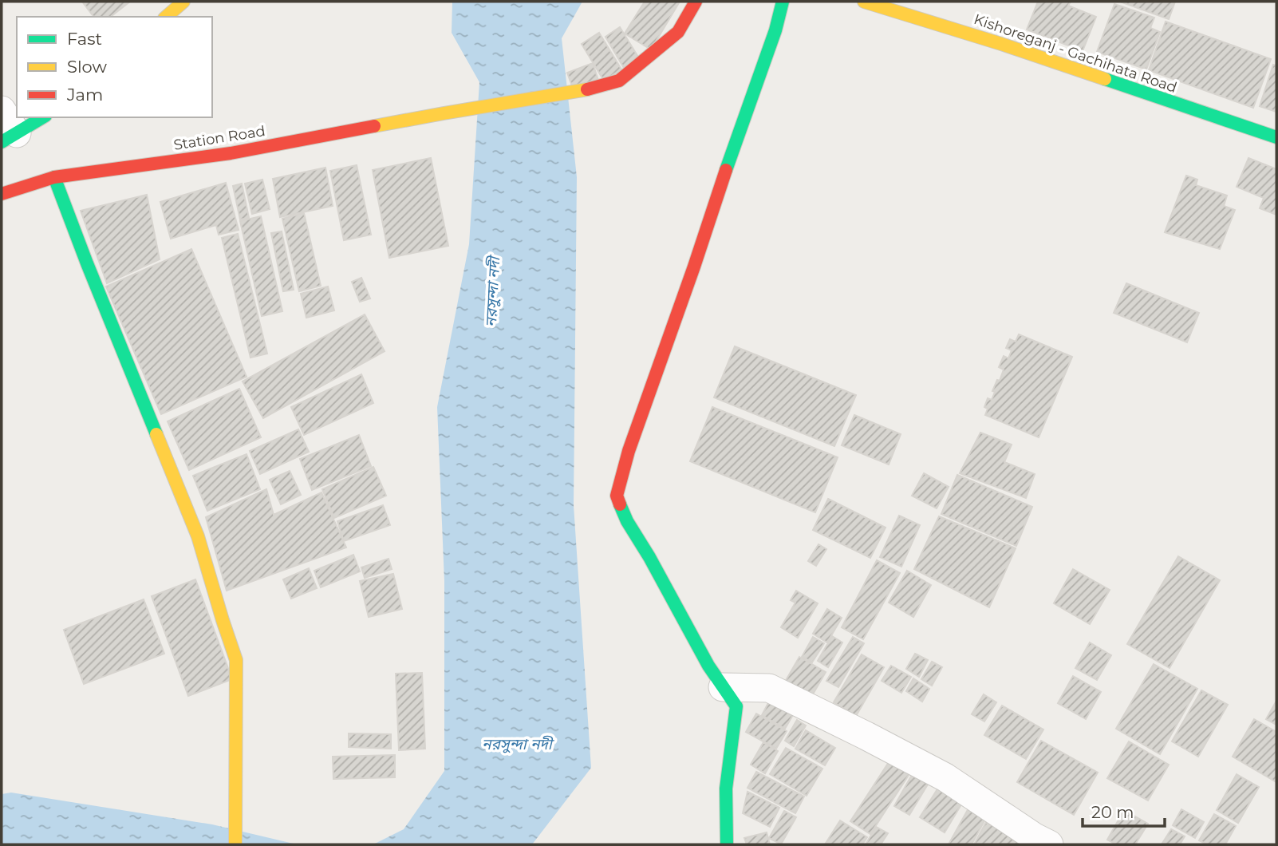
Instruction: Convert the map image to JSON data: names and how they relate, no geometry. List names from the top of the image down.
{
  "streets": {
    "street": ["Kishoreganj - Gachihata Road", "Station Road"]
  },
  "water": ["নরসুন্দা নদী"],
  "legend": ["Fast", "Slow", "Jam"],
  "scale_bar": "20 m"
}
